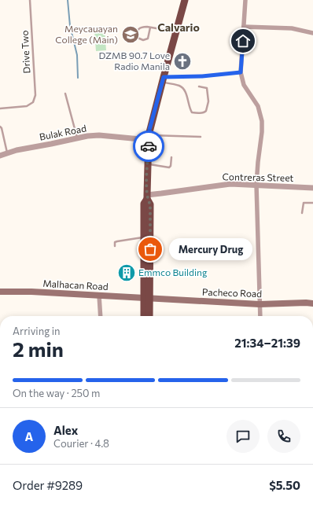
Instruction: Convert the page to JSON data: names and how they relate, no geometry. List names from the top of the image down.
{
  "streets": {
    "main road": ["Malhacan Road", "Pacheco Road"],
    "street": ["Bulak Road", "Contreras Street"],
    "lane": ["Drive Two"]
  },
  "crossings": [
    ["Malhacan Road", "Pacheco Road"]
  ],
  "districts": ["Calvario"],
  "places": {
    "school or university": ["Meycauayan College (Main)"],
    "church": ["DZMB 90.7 Love Radio Manila"],
    "other": ["Mercury Drug"],
    "building": ["Emmco Building"]
  },
  "page": {
    "bubble": "Mercury Drug",
    "heading": ["2 min", "Arriving in", "21:34–21:39"],
    "panel": [
      "Alex",
      "Courier · 4.8",
      "Order #9289",
      "$5.50"
    ],
    "bar": "On the way · 250 m",
    "round": "A"
  }
}
